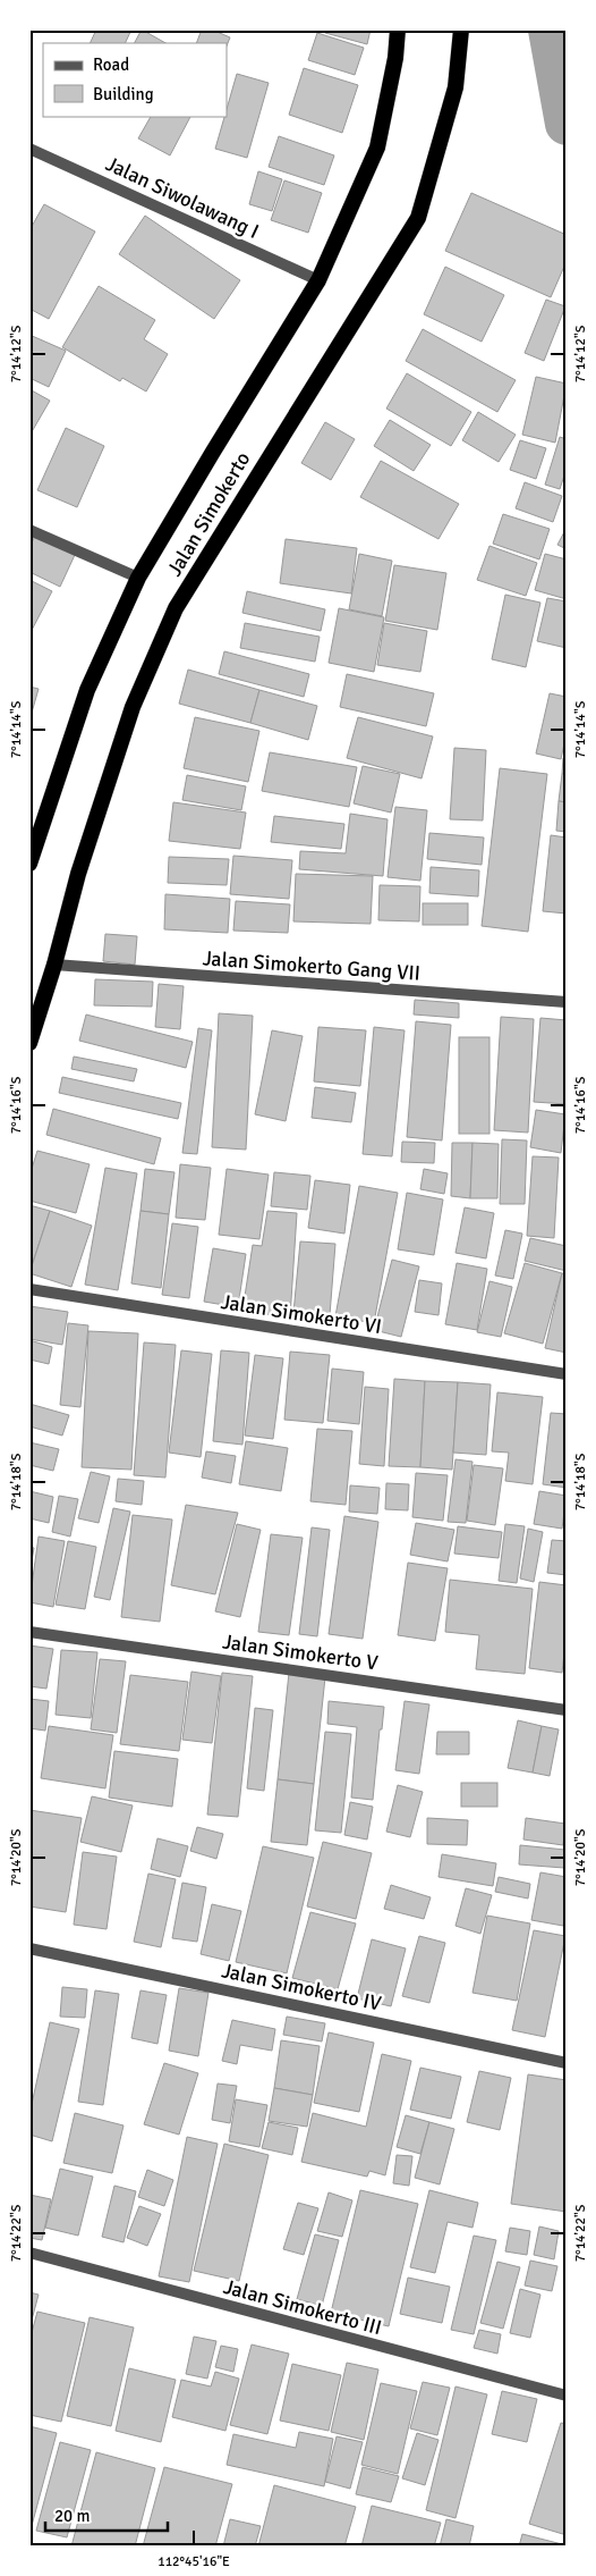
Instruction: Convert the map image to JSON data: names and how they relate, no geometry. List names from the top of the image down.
{
  "streets": {
    "highway": ["Jalan Simokerto"],
    "street": [
      "Jalan Siwolawang I",
      "Jalan Simokerto Gang VII",
      "Jalan Simokerto VI",
      "Jalan Simokerto V",
      "Jalan Simokerto IV",
      "Jalan Simokerto III"
    ]
  },
  "crossings": [
    ["Jalan Siwolawang I", "Jalan Simokerto"],
    ["Jalan Simokerto", "Jalan Simokerto Gang VII"]
  ],
  "legend": ["Road", "Building"],
  "scale_bar": "20 m",
  "coordinates": [
    "7°14'12\"S",
    "7°14'14\"S",
    "7°14'16\"S",
    "7°14'18\"S",
    "7°14'20\"S",
    "7°14'22\"S",
    "112°45'16\"E"
  ]
}
